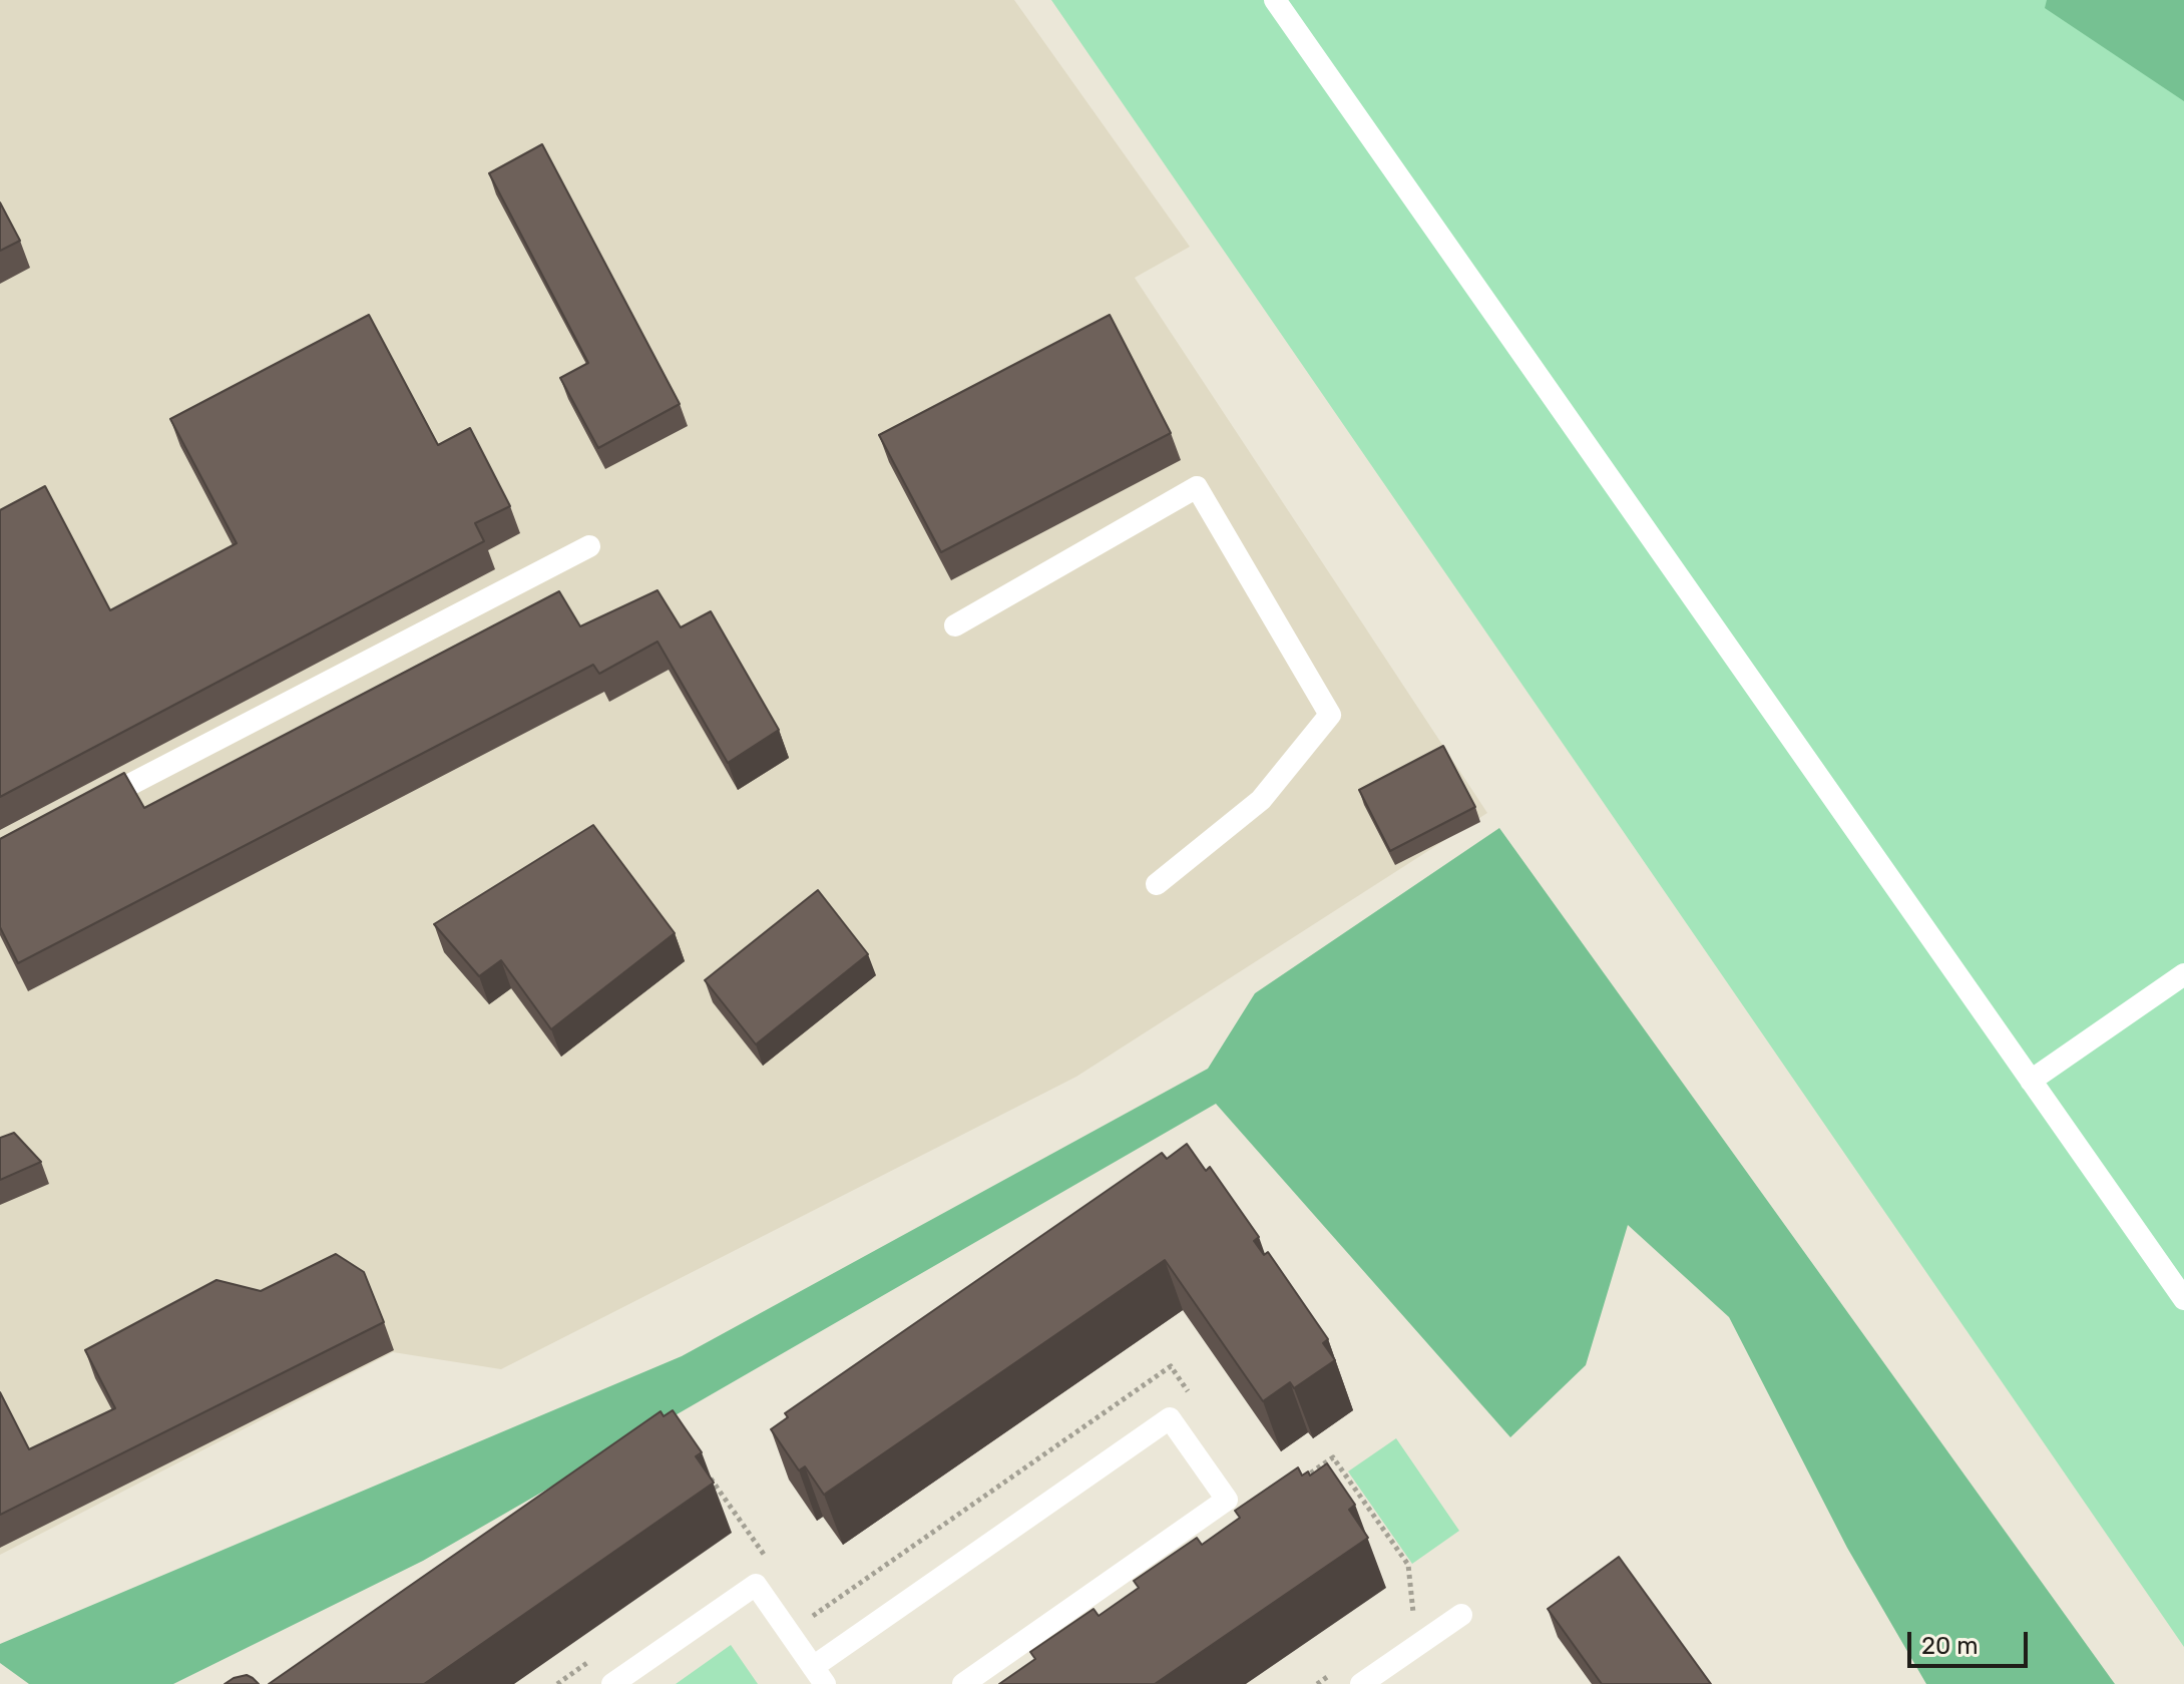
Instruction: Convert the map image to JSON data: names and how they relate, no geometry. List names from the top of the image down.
{
  "scale_bar": "20 m"
}
